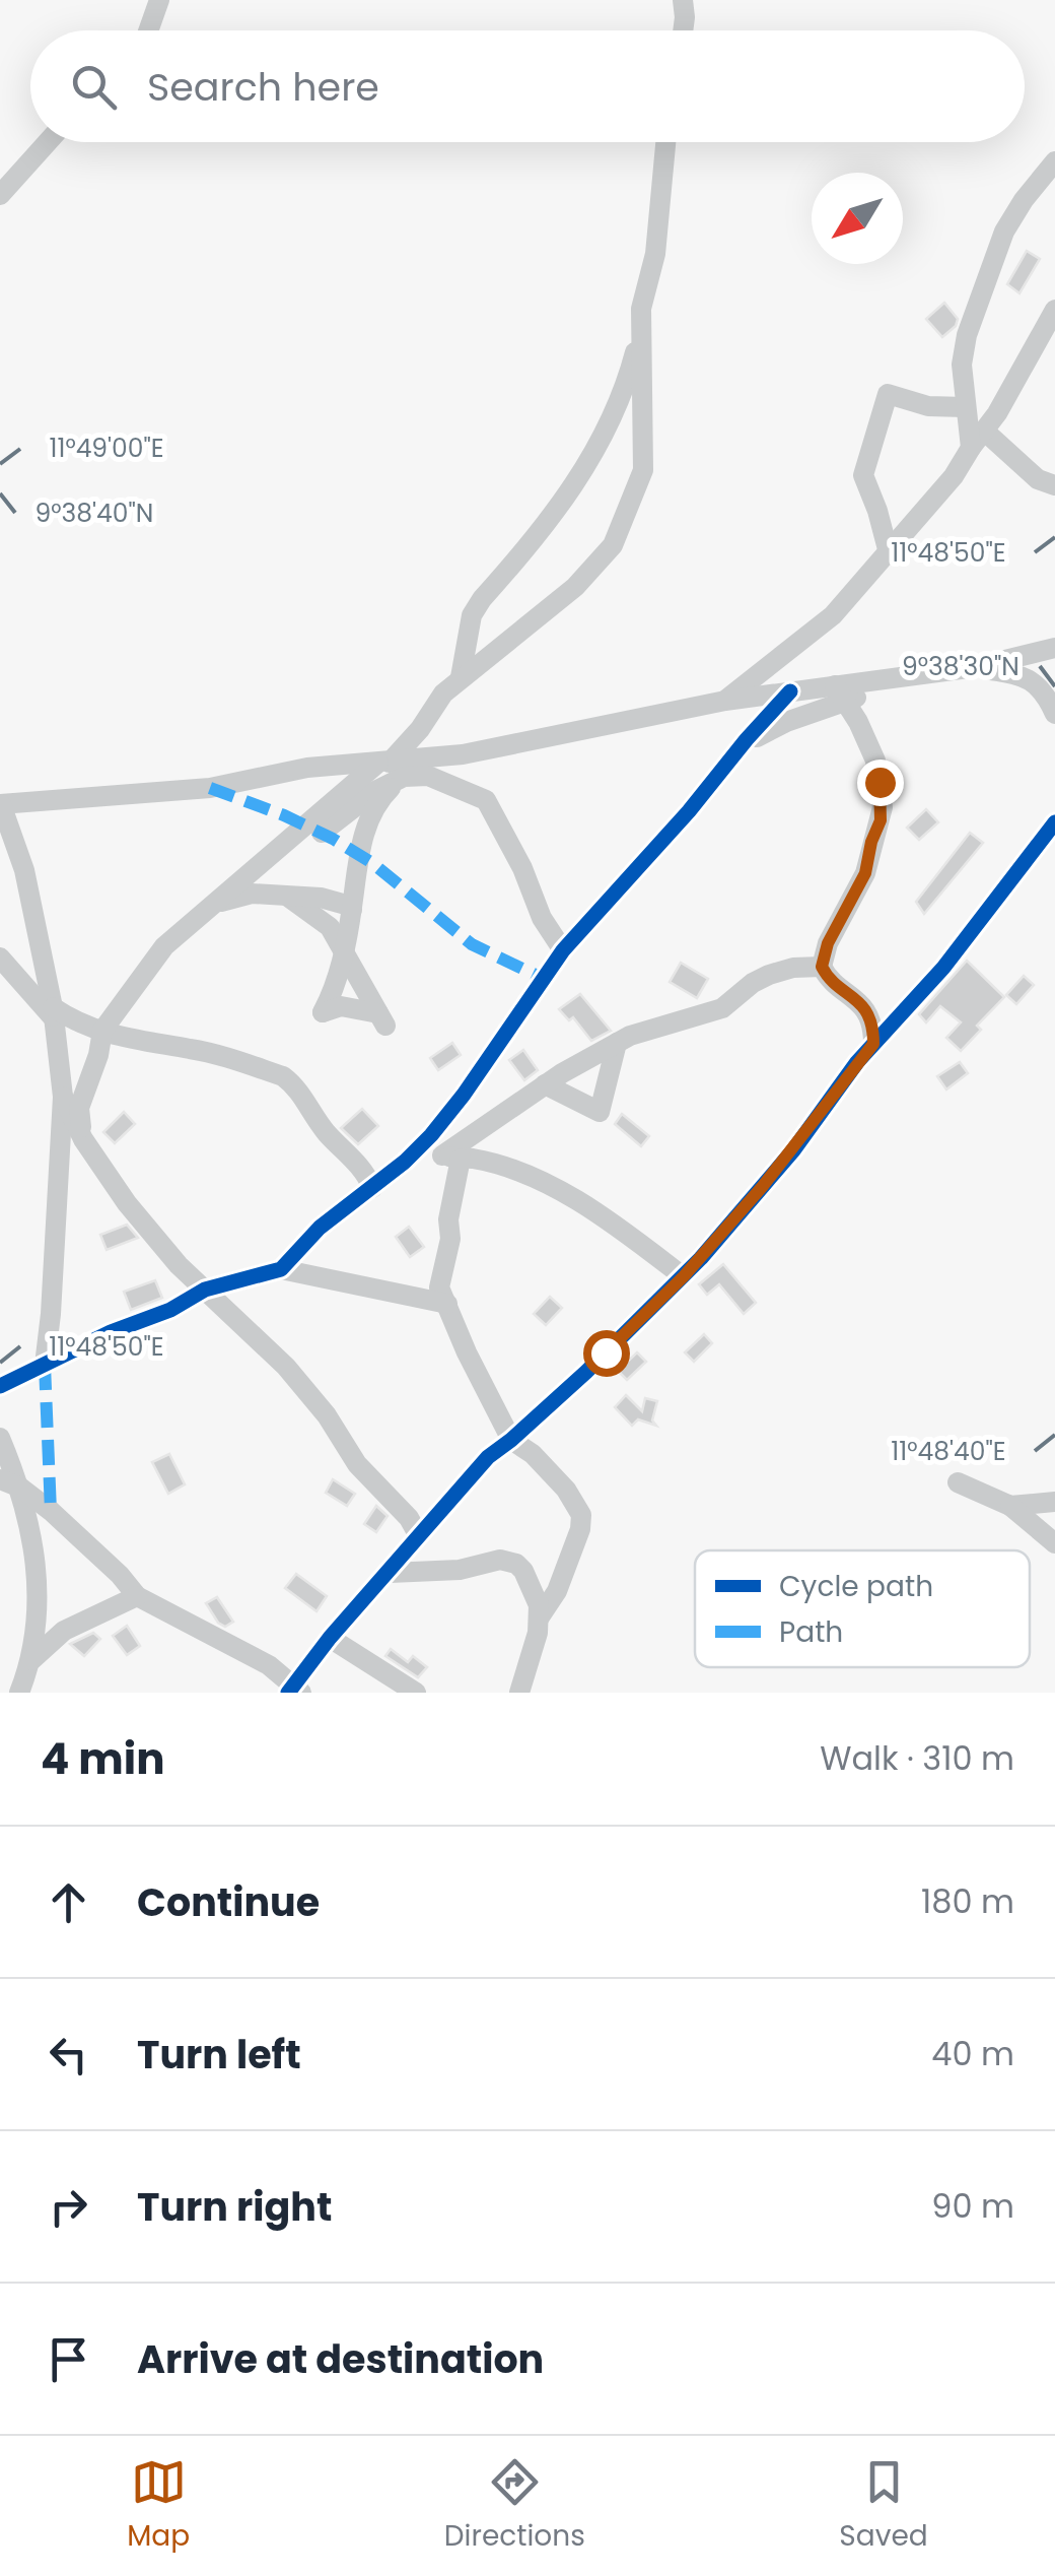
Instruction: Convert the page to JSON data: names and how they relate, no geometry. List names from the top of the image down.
{
  "legend": ["Cycle path", "Path"],
  "north": "bottom left",
  "page": {
    "search": "Search here",
    "heading": ["4 min", "Walk · 310 m"],
    "list": [
      ["Continue", "180 m"],
      ["Turn left", "40 m"],
      ["Turn right", "90 m"],
      "Arrive at destination"
    ],
    "nav": ["Map", "Directions", "Saved"]
  },
  "coordinates": [
    "11°49'00\"E",
    "9°38'40\"N",
    "11°48'50\"E",
    "9°38'30\"N",
    "11°48'40\"E"
  ]
}
